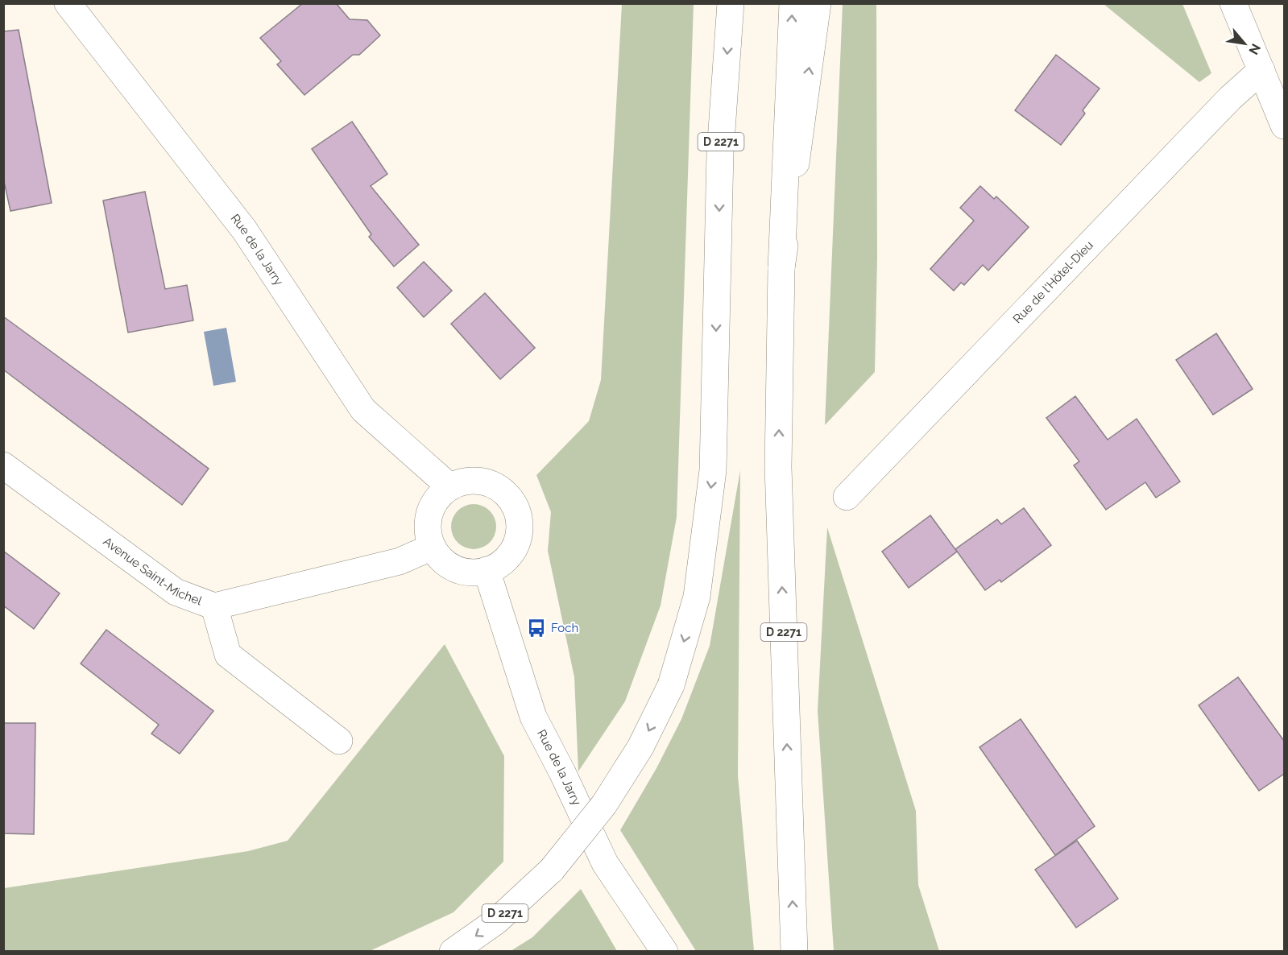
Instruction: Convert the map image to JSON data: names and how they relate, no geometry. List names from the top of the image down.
{
  "streets": {
    "main road": [
      "D 2271",
      "Rue de la Jarry",
      "Rue de l'Hôtel-Dieu",
      "Avenue Saint-Michel"
    ]
  },
  "crossings": [
    ["Rue de la Jarry", "Avenue Saint-Michel"]
  ],
  "places": {
    "bus stop": ["Foch"]
  },
  "north": "bottom right"
}
